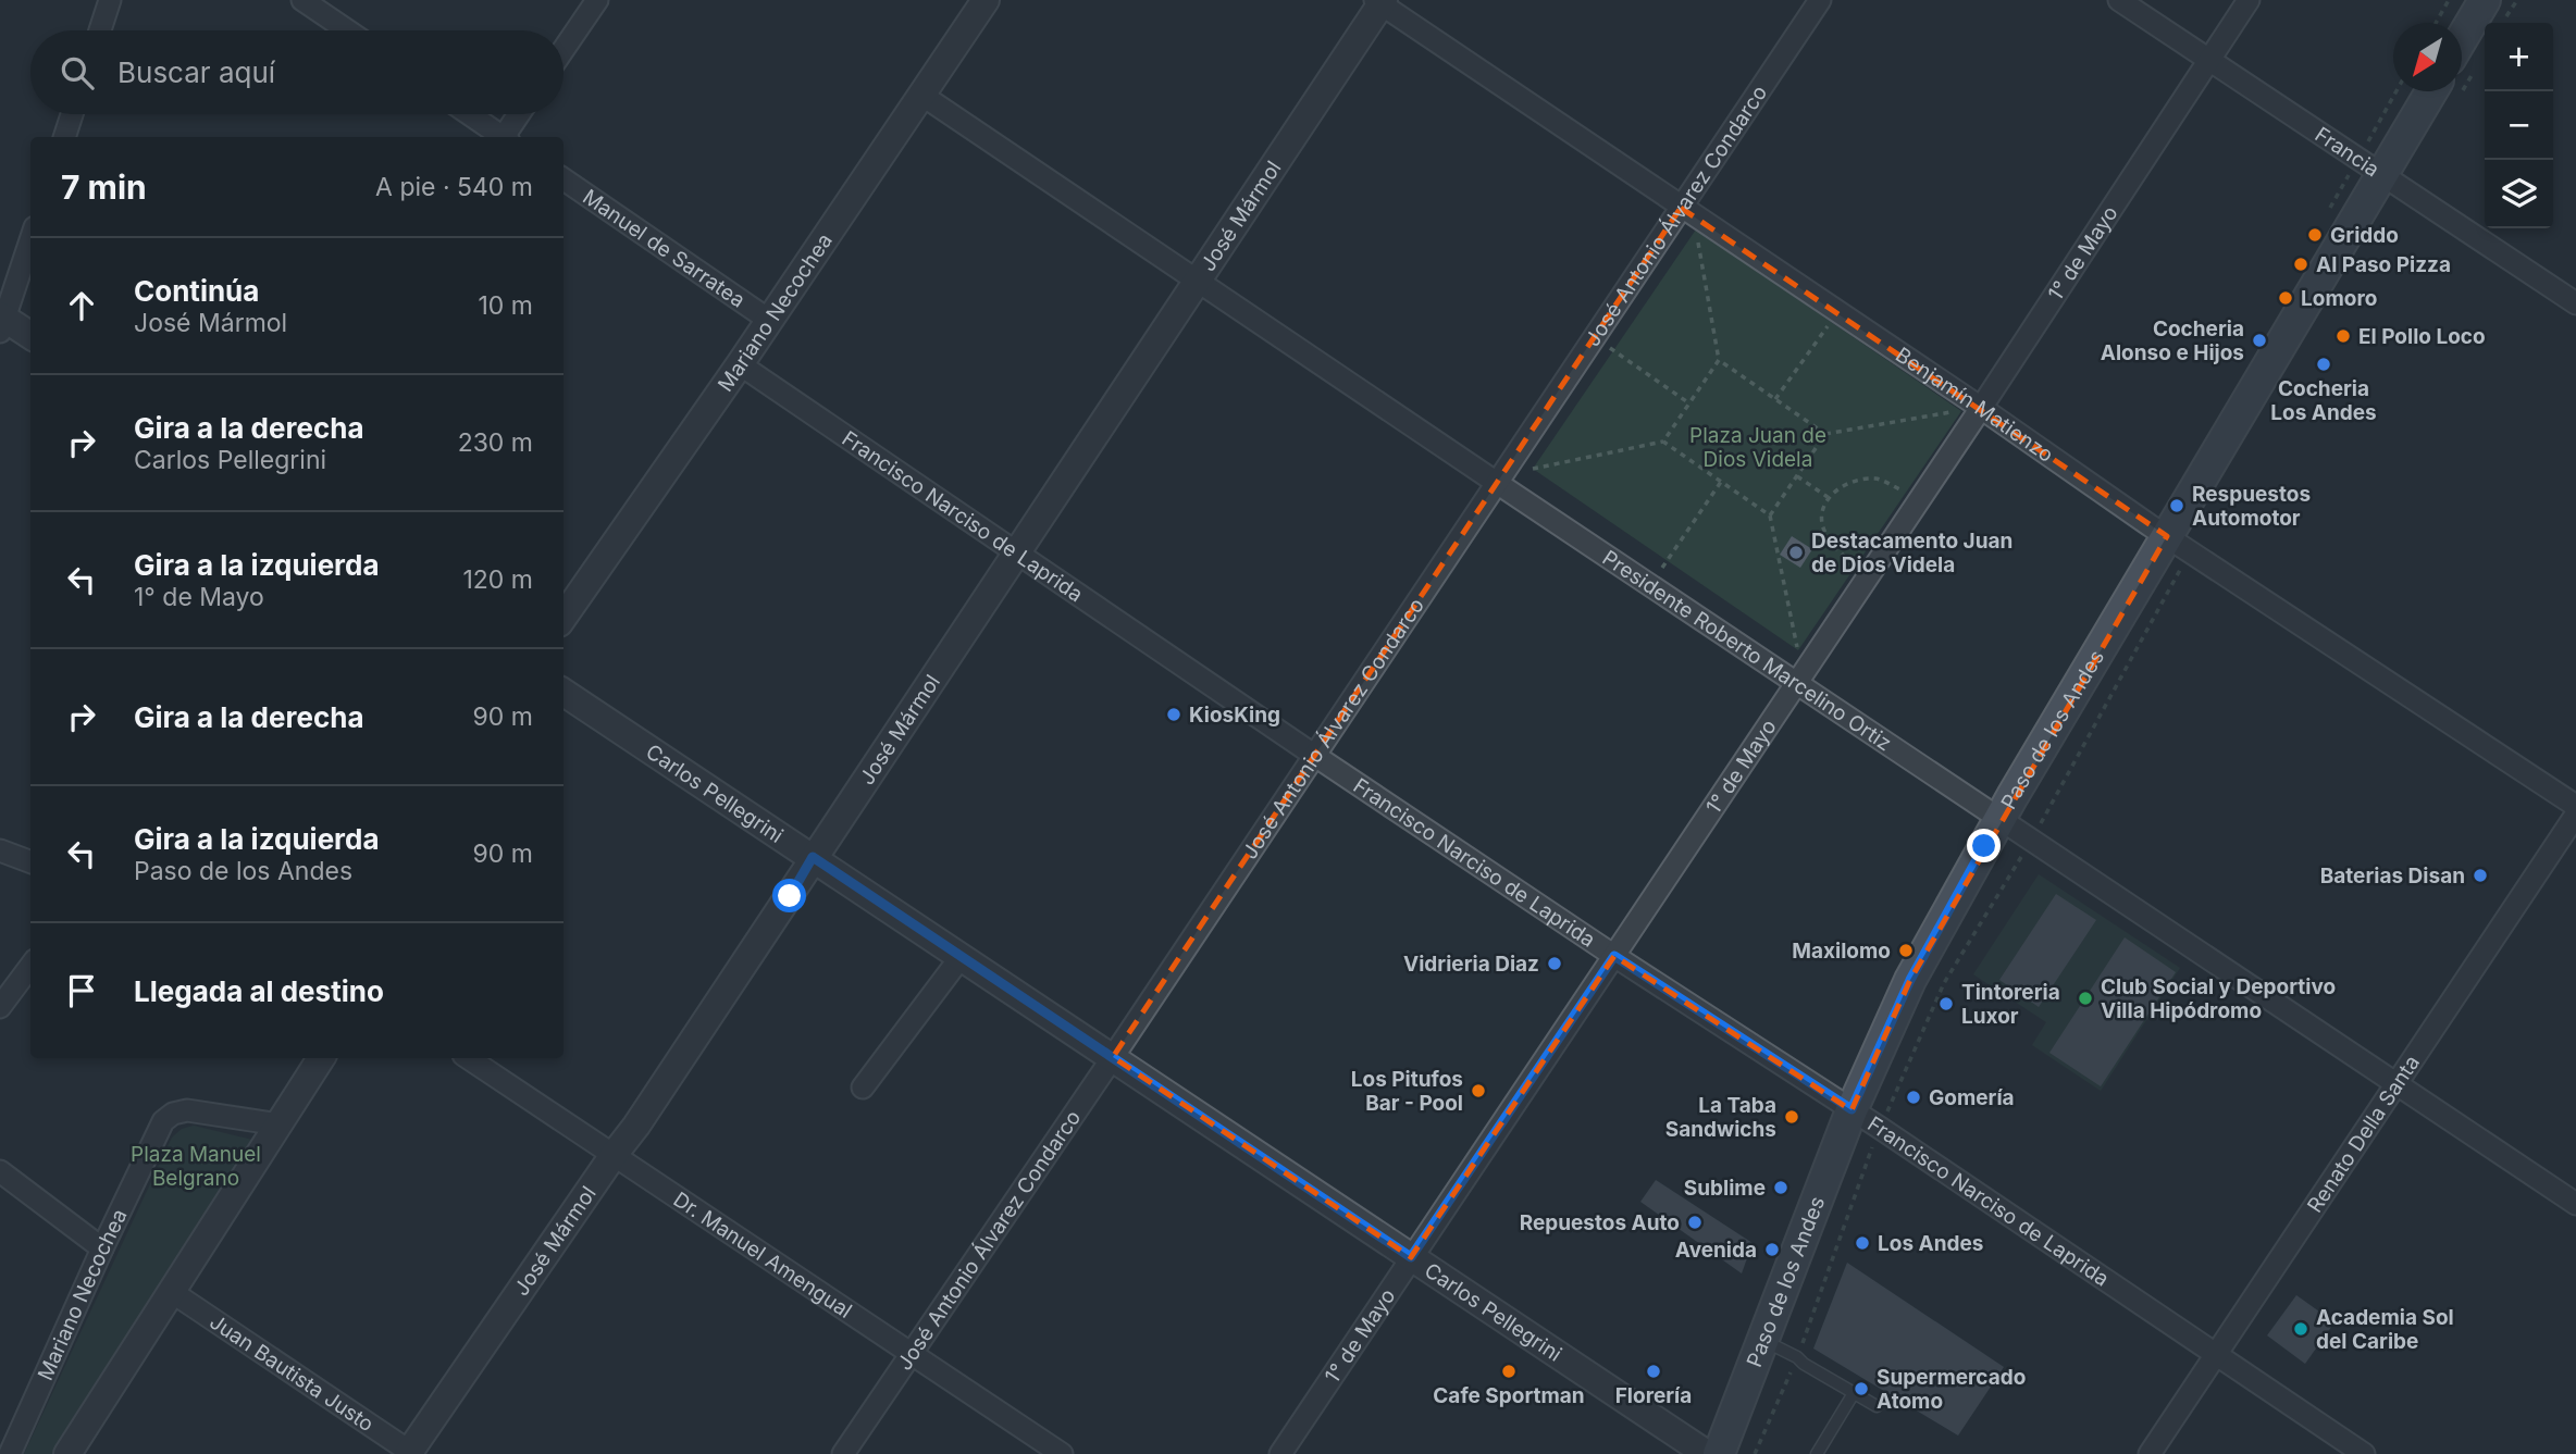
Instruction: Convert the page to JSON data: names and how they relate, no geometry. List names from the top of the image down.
{
  "streets": {
    "main road": ["Paso de los Andes"],
    "street": [
      "Francia",
      "José Mármol",
      "José Antonio Álvarez Condarco",
      "Manuel de Sarratea",
      "1° de Mayo",
      "Mariano Necochea",
      "Benjamín Matienzo",
      "Francisco Narciso de Laprida",
      "Presidente Roberto Marcelino Ortiz",
      "Carlos Pellegrini",
      "Renato Della Santa",
      "Dr. Manuel Amengual",
      "Juan Bautista Justo"
    ]
  },
  "crossings": [
    ["Francia", "1° de Mayo"],
    ["Francia", "Paso de los Andes"],
    ["José Mármol", "Benjamín Matienzo"],
    ["José Mármol", "Francisco Narciso de Laprida"],
    ["José Mármol", "Presidente Roberto Marcelino Ortiz"],
    ["José Mármol", "Carlos Pellegrini"],
    ["José Mármol", "Dr. Manuel Amengual"],
    ["José Mármol", "Juan Bautista Justo"],
    ["José Antonio Álvarez Condarco", "Benjamín Matienzo"],
    ["José Antonio Álvarez Condarco", "Francisco Narciso de Laprida"],
    ["José Antonio Álvarez Condarco", "Presidente Roberto Marcelino Ortiz"],
    ["José Antonio Álvarez Condarco", "Carlos Pellegrini"],
    ["José Antonio Álvarez Condarco", "Dr. Manuel Amengual"],
    ["Manuel de Sarratea", "Mariano Necochea"],
    ["1° de Mayo", "Benjamín Matienzo"],
    ["1° de Mayo", "Francisco Narciso de Laprida"],
    ["1° de Mayo", "Presidente Roberto Marcelino Ortiz"],
    ["1° de Mayo", "Carlos Pellegrini"],
    ["Mariano Necochea", "Francisco Narciso de Laprida"],
    ["Mariano Necochea", "Presidente Roberto Marcelino Ortiz"],
    ["Benjamín Matienzo", "Paso de los Andes"],
    ["Francisco Narciso de Laprida", "Paso de los Andes"],
    ["Francisco Narciso de Laprida", "Renato Della Santa"],
    ["Presidente Roberto Marcelino Ortiz", "Paso de los Andes"],
    ["Presidente Roberto Marcelino Ortiz", "Renato Della Santa"]
  ],
  "parks": ["Plaza Juan de Dios Videla", "Plaza Manuel Belgrano"],
  "places": [
    "Griddo",
    "Al Paso Pizza",
    "Lomoro",
    "El Pollo Loco",
    "Cocheria Alonso e Hijos",
    "Cocheria Los Andes",
    "Respuestos Automotor",
    "Destacamento Juan de Dios Videla",
    "KiosKing",
    "Baterias Disan",
    "Maxilomo",
    "Vidrieria Diaz",
    "Club Social y Deportivo Villa Hipódromo",
    "Tintoreria Luxor",
    "Los Pitufos Bar - Pool",
    "Gomería",
    "La Taba Sandwichs",
    "Sublime",
    "Repuestos Auto",
    "Los Andes",
    "Avenida",
    "Academia Sol del Caribe",
    "Cafe Sportman",
    "Florería",
    "Supermercado Atomo"
  ],
  "north": "bottom left",
  "page": {
    "map_buttons": ["+", "−"],
    "search": "Buscar aquí",
    "heading": ["7 min", "A pie · 540 m"],
    "list": [
      ["Continúa", "José Mármol", "10 m"],
      ["Gira a la derecha", "Carlos Pellegrini", "230 m"],
      ["Gira a la izquierda", "1° de Mayo", "120 m"],
      ["Gira a la derecha", "90 m"],
      ["Gira a la izquierda", "Paso de los Andes", "90 m"],
      "Llegada al destino"
    ]
  }
}
